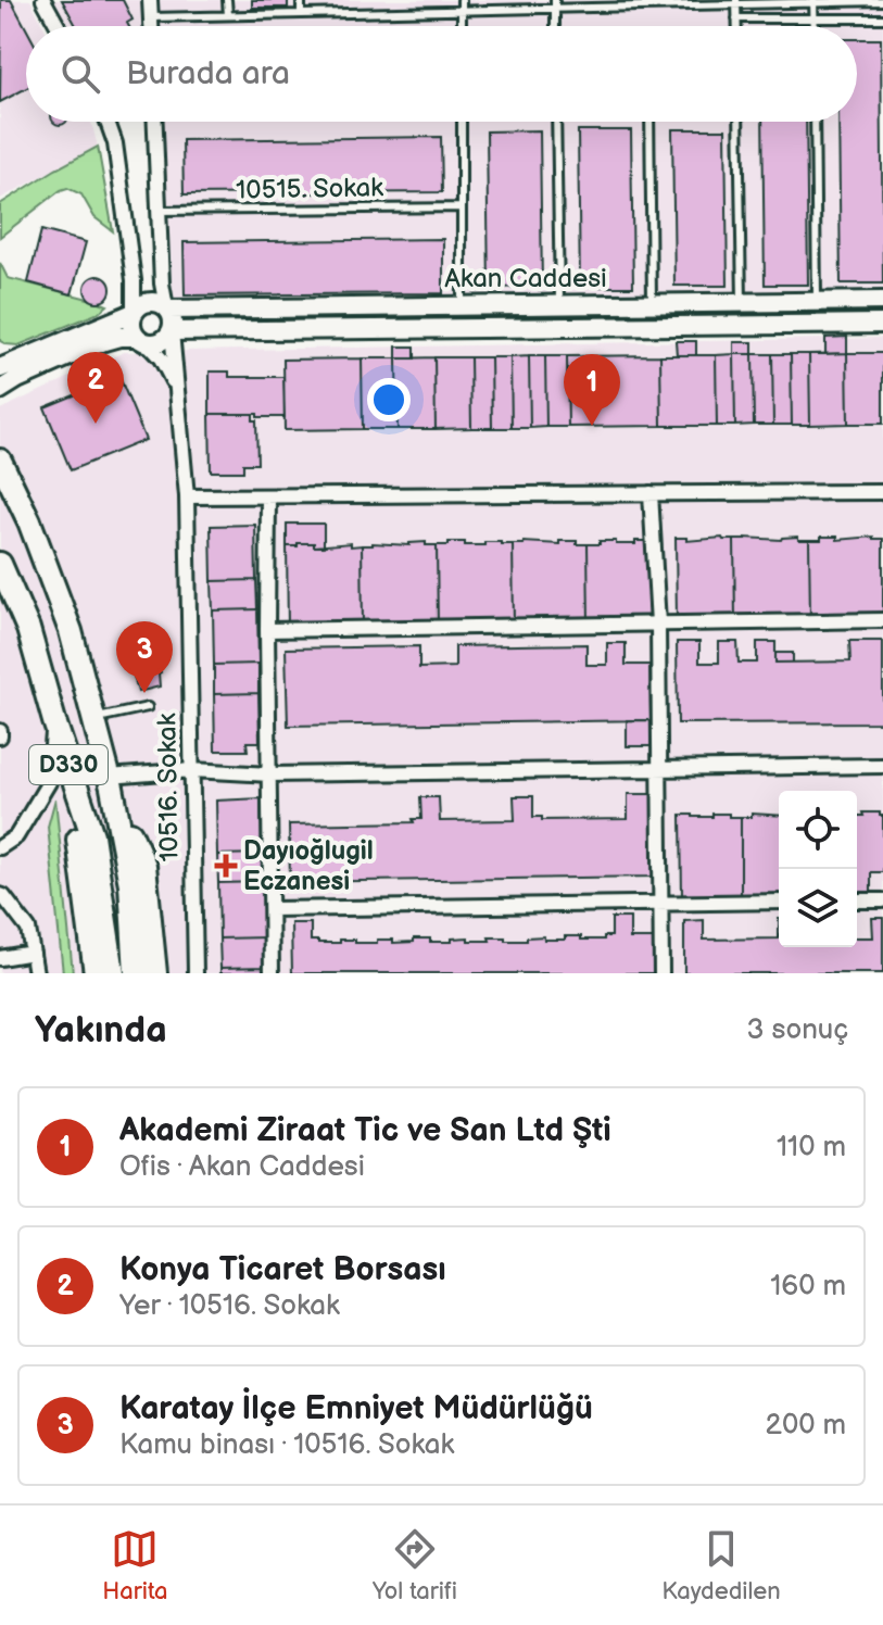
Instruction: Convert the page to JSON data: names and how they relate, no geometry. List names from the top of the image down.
{
  "streets": {
    "highway": ["D330"],
    "street": ["Akan Caddesi", "10516. Sokak"],
    "lane": ["10515. Sokak"]
  },
  "crossings": [
    ["Akan Caddesi", "10516. Sokak"]
  ],
  "places": {
    "health": ["Dayıoğlugil Eczanesi"]
  },
  "page": {
    "search": "Burada ara",
    "pins": ["2", "1", "3"],
    "heading": ["Yakında", "3 sonuç"],
    "list": [
      {
        "mark": "1",
        "name": "Akademi Ziraat Tic ve San Ltd Şti",
        "note": "Ofis · Akan Caddesi",
        "value": "110 m"
      },
      {
        "mark": "2",
        "name": "Konya Ticaret Borsası",
        "note": "Yer · 10516. Sokak",
        "value": "160 m"
      },
      {
        "mark": "3",
        "name": "Karatay İlçe Emniyet Müdürlüğü",
        "note": "Kamu binası · 10516. Sokak",
        "value": "200 m"
      }
    ],
    "nav": ["Harita", "Yol tarifi", "Kaydedilen"]
  }
}
